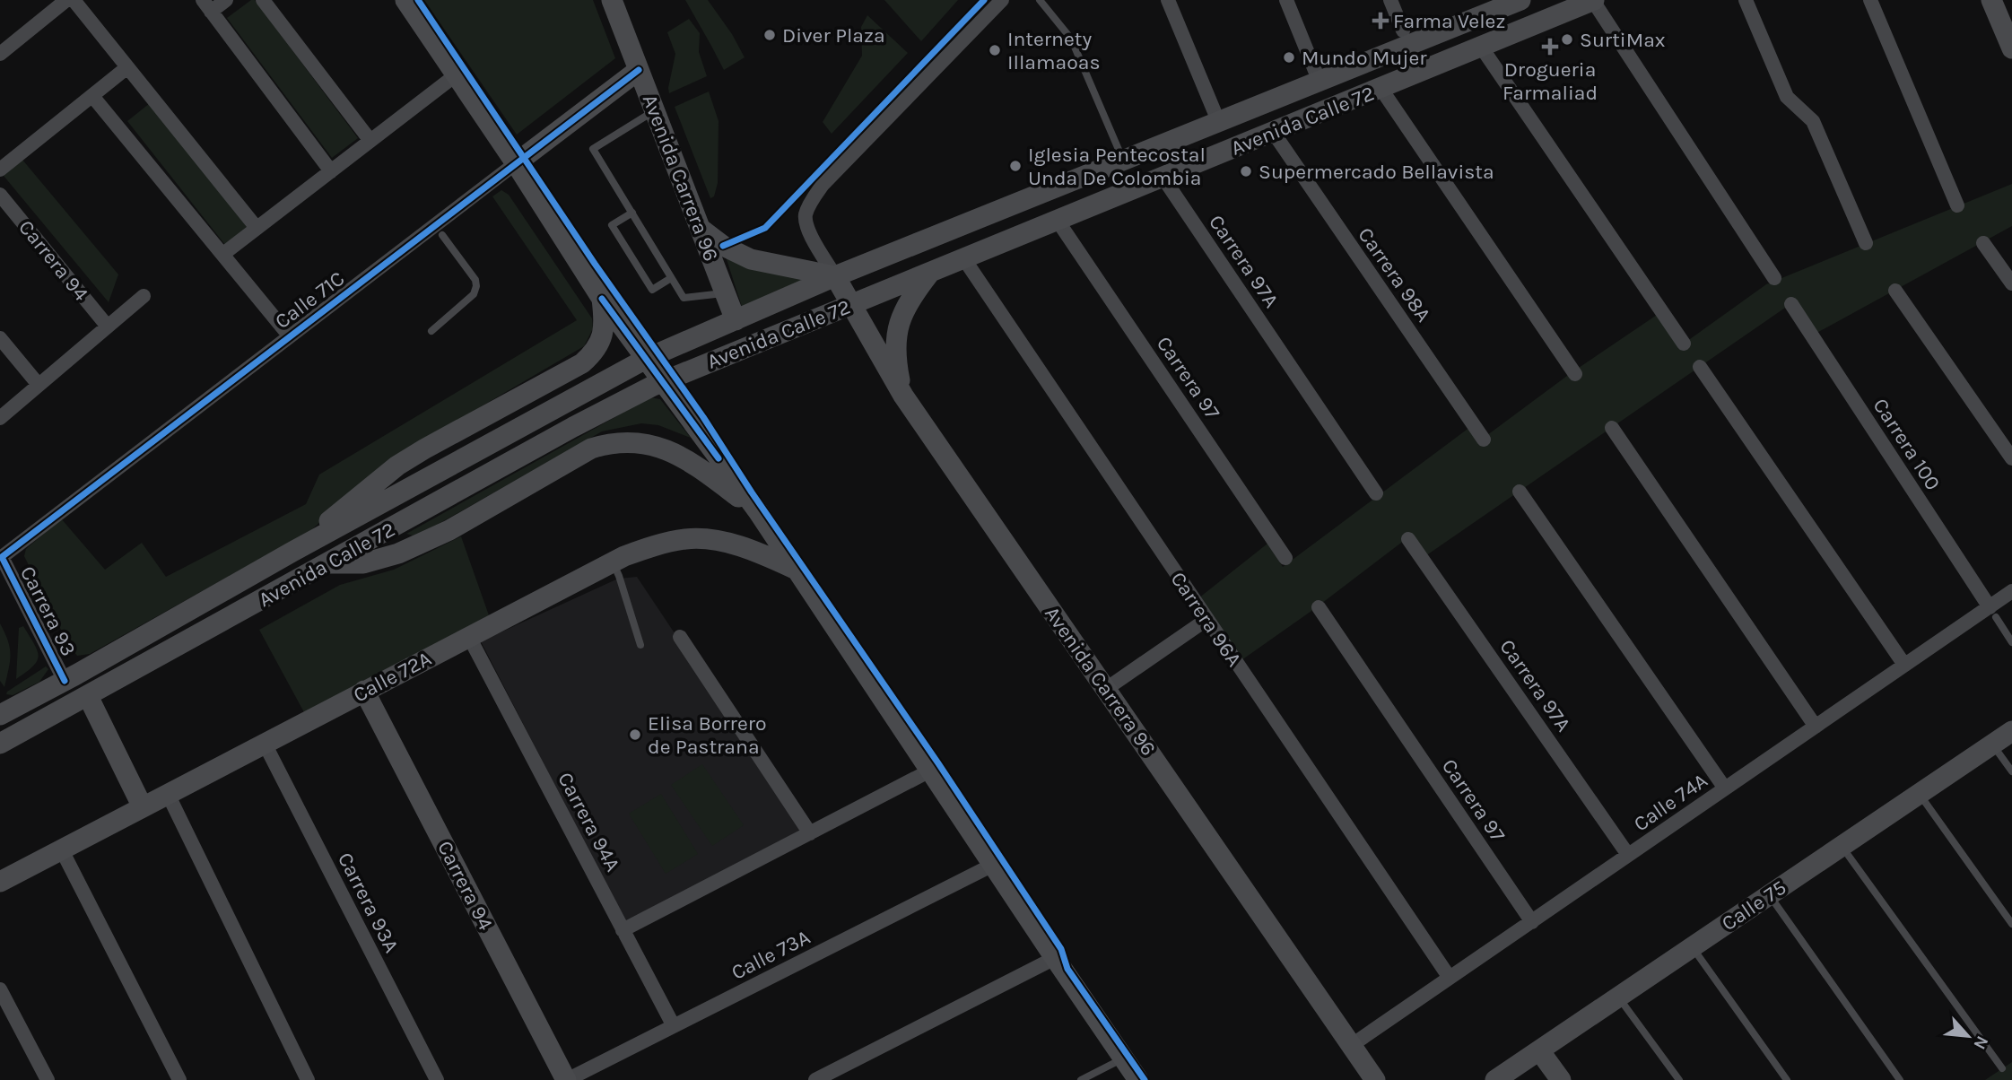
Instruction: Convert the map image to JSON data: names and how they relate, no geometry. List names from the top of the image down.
{
  "streets": {
    "main road": [
      "Avenida Calle 72",
      "Avenida Carrera 96",
      "Carrera 94",
      "Calle 71C",
      "Calle 72A",
      "Calle 75"
    ],
    "street": [
      "Carrera 97A",
      "Carrera 98A",
      "Carrera 97",
      "Carrera 100",
      "Carrera 93",
      "Carrera 96A",
      "Calle 74A",
      "Carrera 94A",
      "Carrera 93A",
      "Calle 73A"
    ]
  },
  "crossings": [
    ["Avenida Calle 72", "Avenida Carrera 96"],
    ["Avenida Calle 72", "Carrera 97A"],
    ["Avenida Calle 72", "Carrera 98A"],
    ["Avenida Calle 72", "Carrera 97"],
    ["Avenida Calle 72", "Carrera 93"],
    ["Avenida Calle 72", "Carrera 96A"],
    ["Avenida Carrera 96", "Calle 71C"],
    ["Avenida Carrera 96", "Calle 74A"],
    ["Carrera 94", "Calle 72A"],
    ["Carrera 94", "Calle 73A"],
    ["Carrera 97A", "Calle 74A"],
    ["Calle 71C", "Carrera 93"],
    ["Carrera 97", "Calle 74A"],
    ["Carrera 100", "Calle 74A"],
    ["Carrera 96A", "Calle 74A"],
    ["Calle 72A", "Carrera 94A"],
    ["Calle 72A", "Carrera 93A"],
    ["Carrera 94A", "Calle 73A"]
  ],
  "places": {
    "health": ["Farma Velez", "Drogueria Farmaliad"],
    "other": [
      "Diver Plaza",
      "SurtiMax",
      "Internety Illamaoas",
      "Mundo Mujer",
      "Iglesia Pentecostal Unda De Colombia",
      "Supermercado Bellavista",
      "Elisa Borrero de Pastrana"
    ]
  },
  "north": "bottom right"
}
